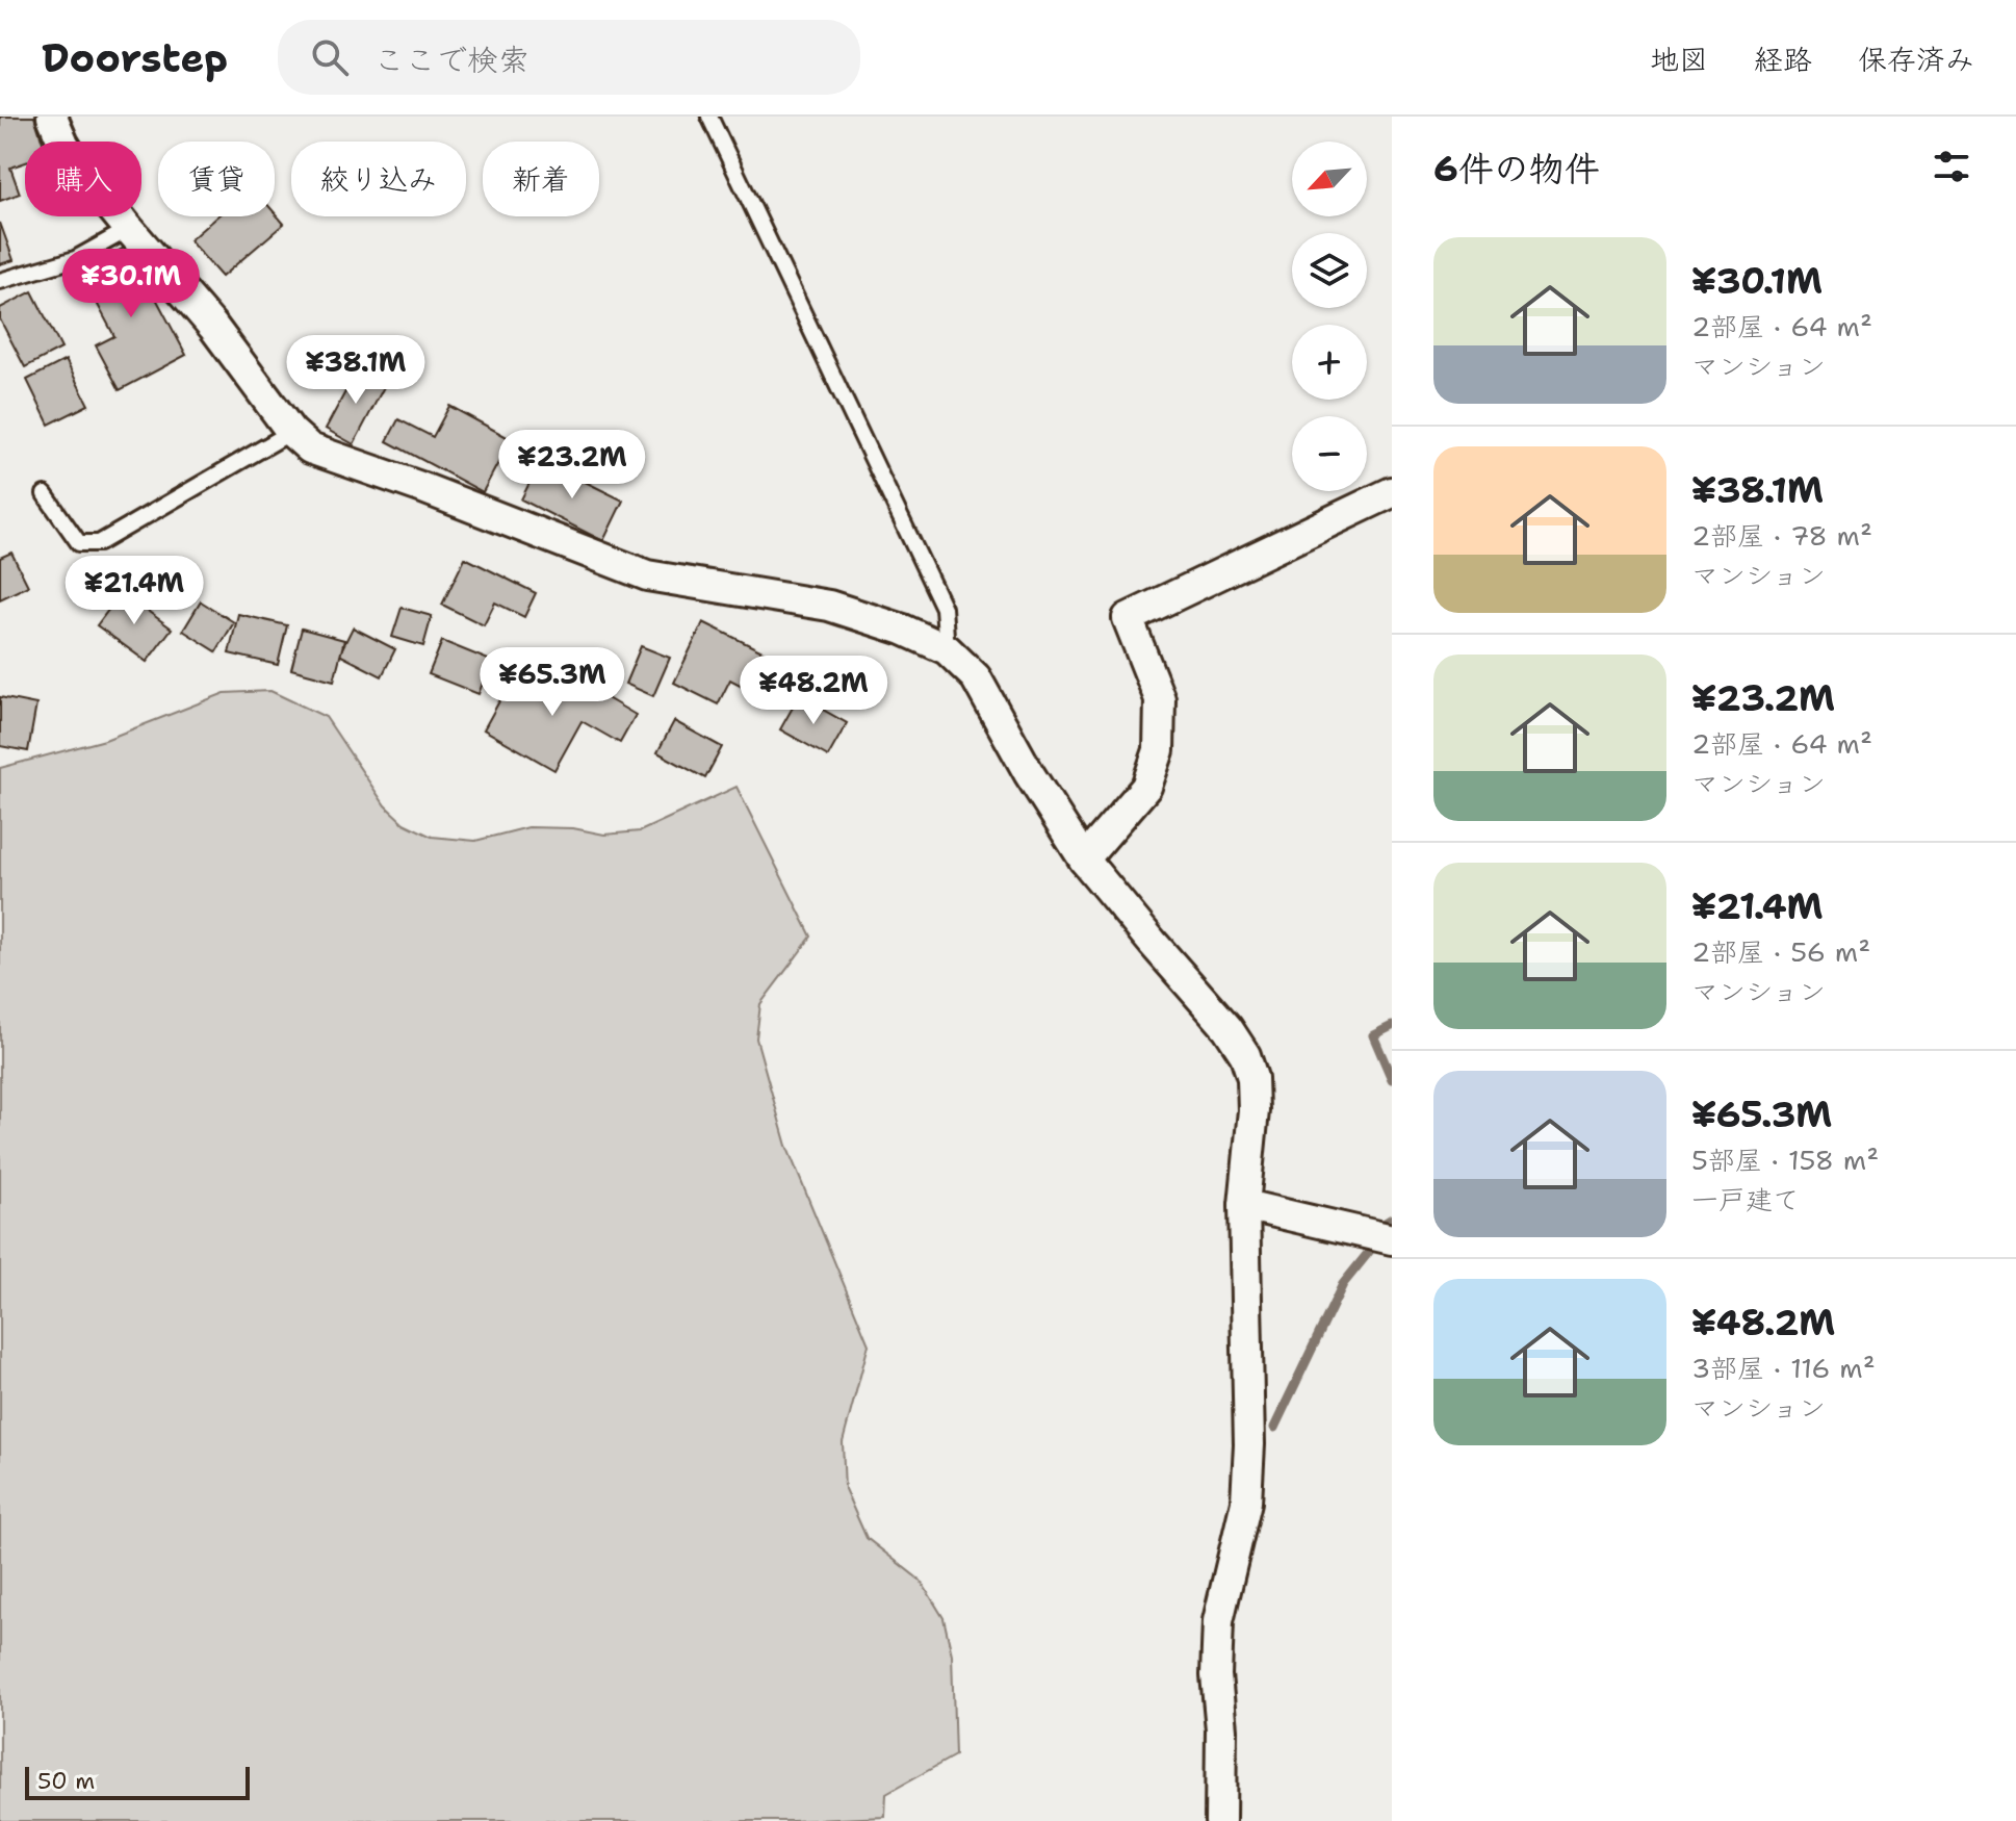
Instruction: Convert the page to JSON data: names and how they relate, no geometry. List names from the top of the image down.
{
  "scale_bar": "50 m",
  "north": "bottom left",
  "page": {
    "header": "Doorstep",
    "search": "ここで検索",
    "nav": ["地図", "経路", "保存済み"],
    "heading": "6件の物件",
    "map_buttons": ["+", "−"],
    "chip": [
      "購入",
      "賃貸",
      "絞り込み",
      "新着"
    ],
    "list": [
      {
        "name": "¥30.1M",
        "note": "2部屋 · 64 m² · マンション"
      },
      {
        "name": "¥38.1M",
        "note": "2部屋 · 78 m² · マンション"
      },
      {
        "name": "¥23.2M",
        "note": "2部屋 · 64 m² · マンション"
      },
      {
        "name": "¥21.4M",
        "note": "2部屋 · 56 m² · マンション"
      },
      {
        "name": "¥65.3M",
        "note": "5部屋 · 158 m² · 一戸建て"
      },
      {
        "name": "¥48.2M",
        "note": "3部屋 · 116 m² · マンション"
      }
    ],
    "price": [
      "¥30.1M",
      "¥38.1M",
      "¥23.2M",
      "¥21.4M",
      "¥65.3M",
      "¥48.2M"
    ],
    "scale": "50 m"
  }
}
